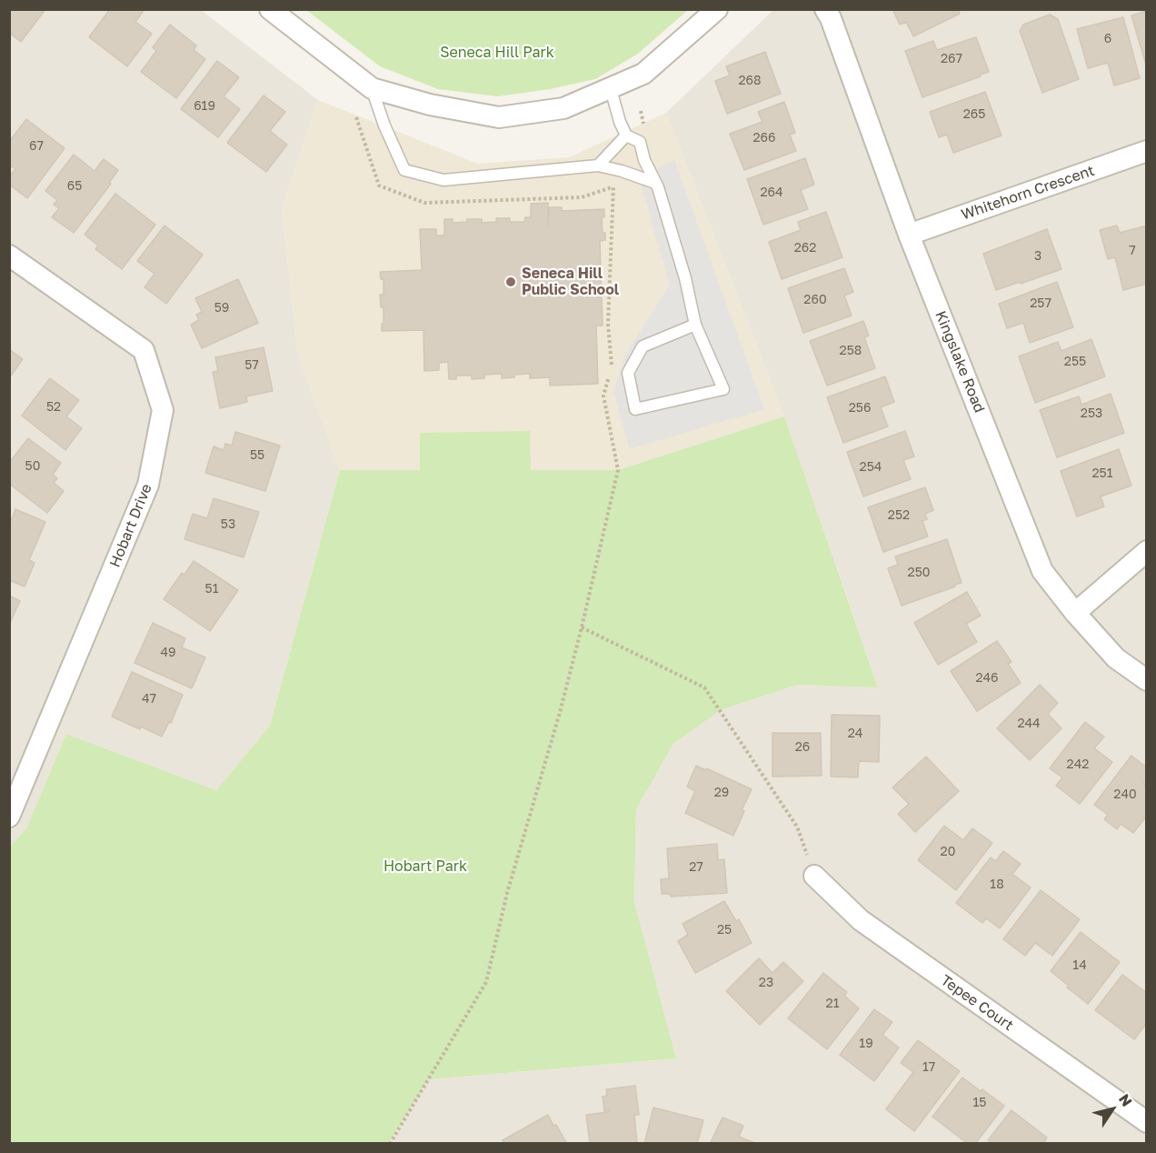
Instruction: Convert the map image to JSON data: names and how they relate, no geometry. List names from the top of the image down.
{
  "streets": {
    "street": [
      "Whitehorn Crescent",
      "Kingslake Road",
      "Hobart Drive",
      "Tepee Court"
    ]
  },
  "crossings": [
    ["Whitehorn Crescent", "Kingslake Road"]
  ],
  "parks": ["Seneca Hill Park", "Hobart Park"],
  "places": ["Seneca Hill Public School"],
  "house_numbers": [
    "6",
    "267",
    "268",
    "619",
    "265",
    "266",
    "67",
    "65",
    "264",
    "262",
    "7",
    "3",
    "260",
    "257",
    "59",
    "258",
    "255",
    "57",
    "52",
    "256",
    "253",
    "55",
    "50",
    "254",
    "251",
    "252",
    "53",
    "250",
    "51",
    "49",
    "246",
    "47",
    "244",
    "24",
    "26",
    "242",
    "29",
    "240",
    "20",
    "27",
    "18",
    "25",
    "14",
    "23",
    "21",
    "19",
    "17",
    "15"
  ],
  "north": "top right"
}
